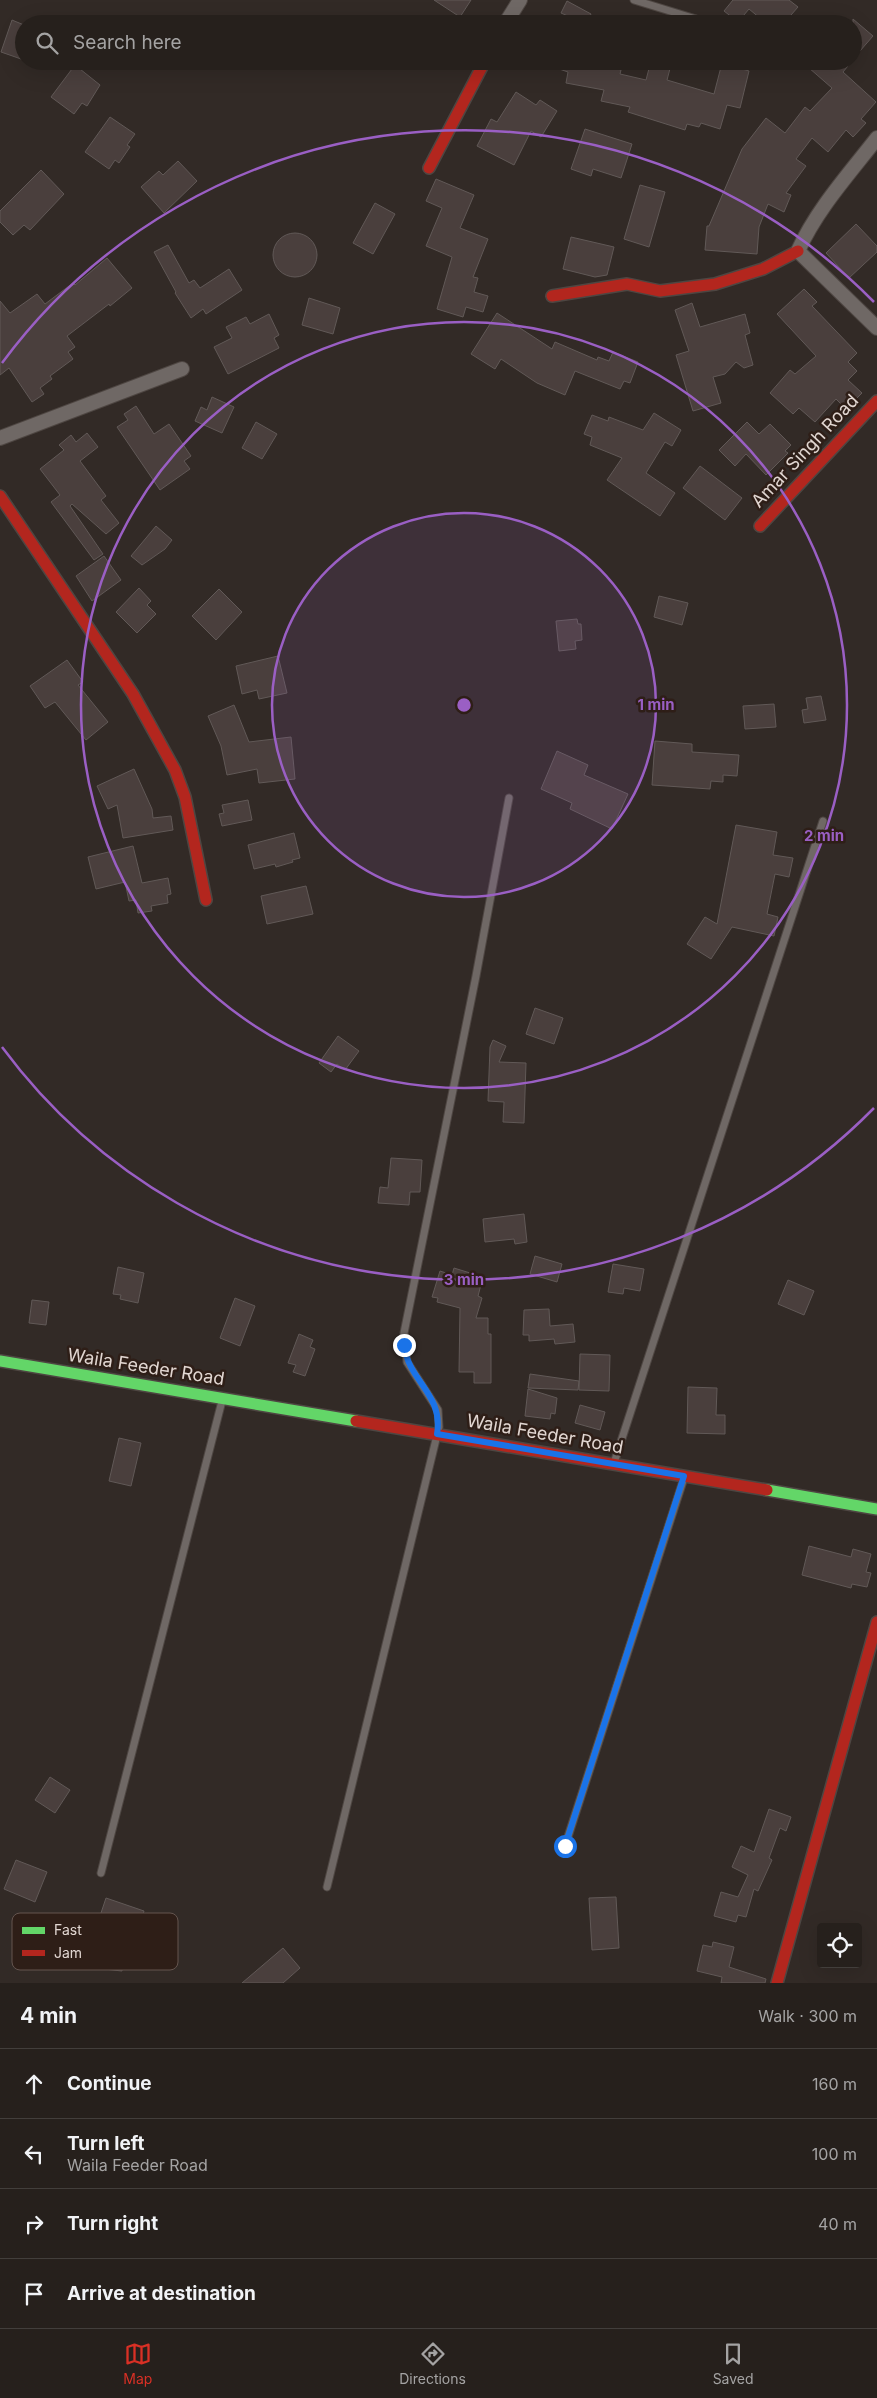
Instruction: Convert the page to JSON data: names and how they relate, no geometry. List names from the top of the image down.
{
  "streets": {
    "street": ["Amar Singh Road", "Waila Feeder Road"]
  },
  "legend": ["Fast", "Jam"],
  "page": {
    "search": "Search here",
    "heading": ["4 min", "Walk · 300 m"],
    "list": [
      ["Continue", "160 m"],
      ["Turn left", "Waila Feeder Road", "100 m"],
      ["Turn right", "40 m"],
      "Arrive at destination"
    ],
    "nav": ["Map", "Directions", "Saved"]
  },
  "rings": ["1 min", "2 min", "3 min"]
}
